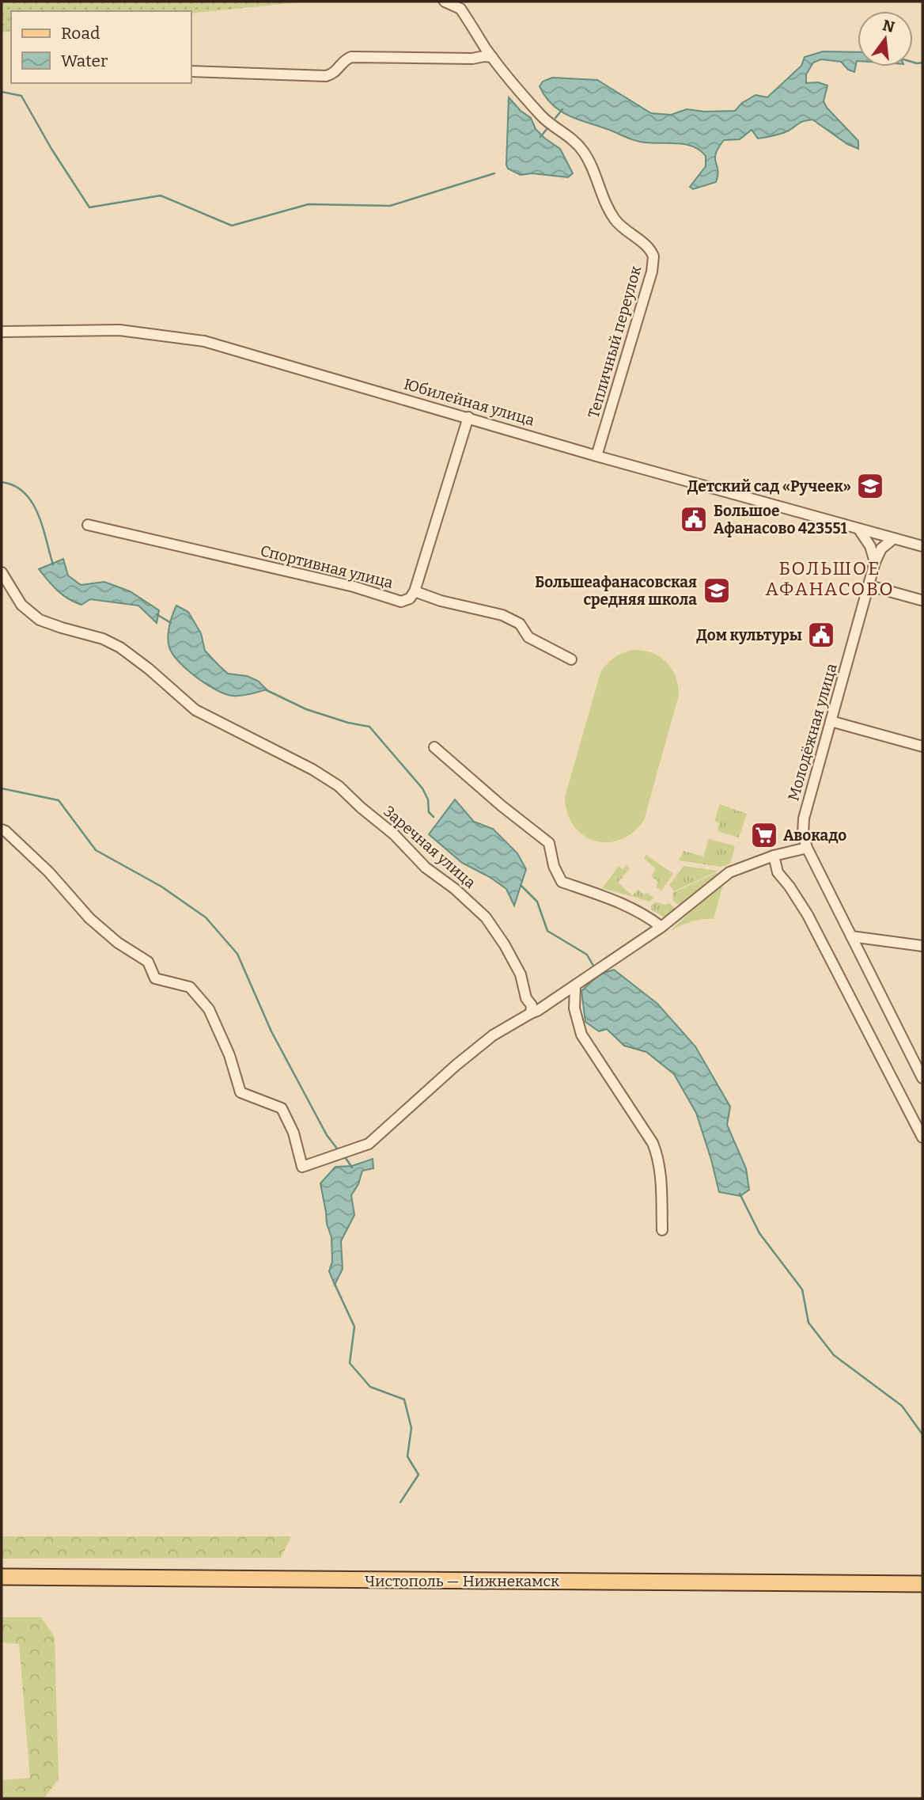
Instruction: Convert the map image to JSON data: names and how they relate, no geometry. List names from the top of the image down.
{
  "streets": {
    "main road": ["Чистополь — Нижнекамск"],
    "street": [
      "Тепличный переулок",
      "Юбилейная улица",
      "Спортивная улица",
      "Молодёжная улица",
      "Заречная улица"
    ]
  },
  "crossings": [
    ["Тепличный переулок", "Юбилейная улица"],
    ["Юбилейная улица", "Молодёжная улица"]
  ],
  "districts": ["БОЛЬШОЕ АФАНАСОВО"],
  "places": {
    "school or university": ["Детский сад «Ручеек»", "Большеафанасовская средняя школа"],
    "public building": ["Большое Афанасово 423551", "Дом культуры"],
    "supermarket": ["Авокадо"]
  },
  "legend": ["Road", "Water"],
  "north": "top"
}
